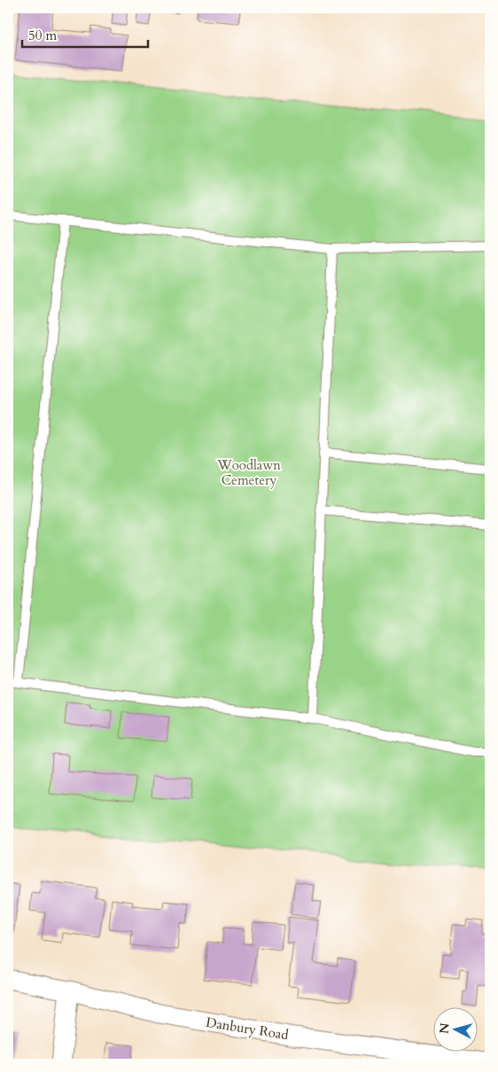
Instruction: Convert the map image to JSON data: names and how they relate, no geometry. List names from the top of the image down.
{
  "streets": {
    "street": ["Danbury Road"]
  },
  "parks": ["Woodlawn Cemetery"],
  "scale_bar": "50 m",
  "north": "left"
}
